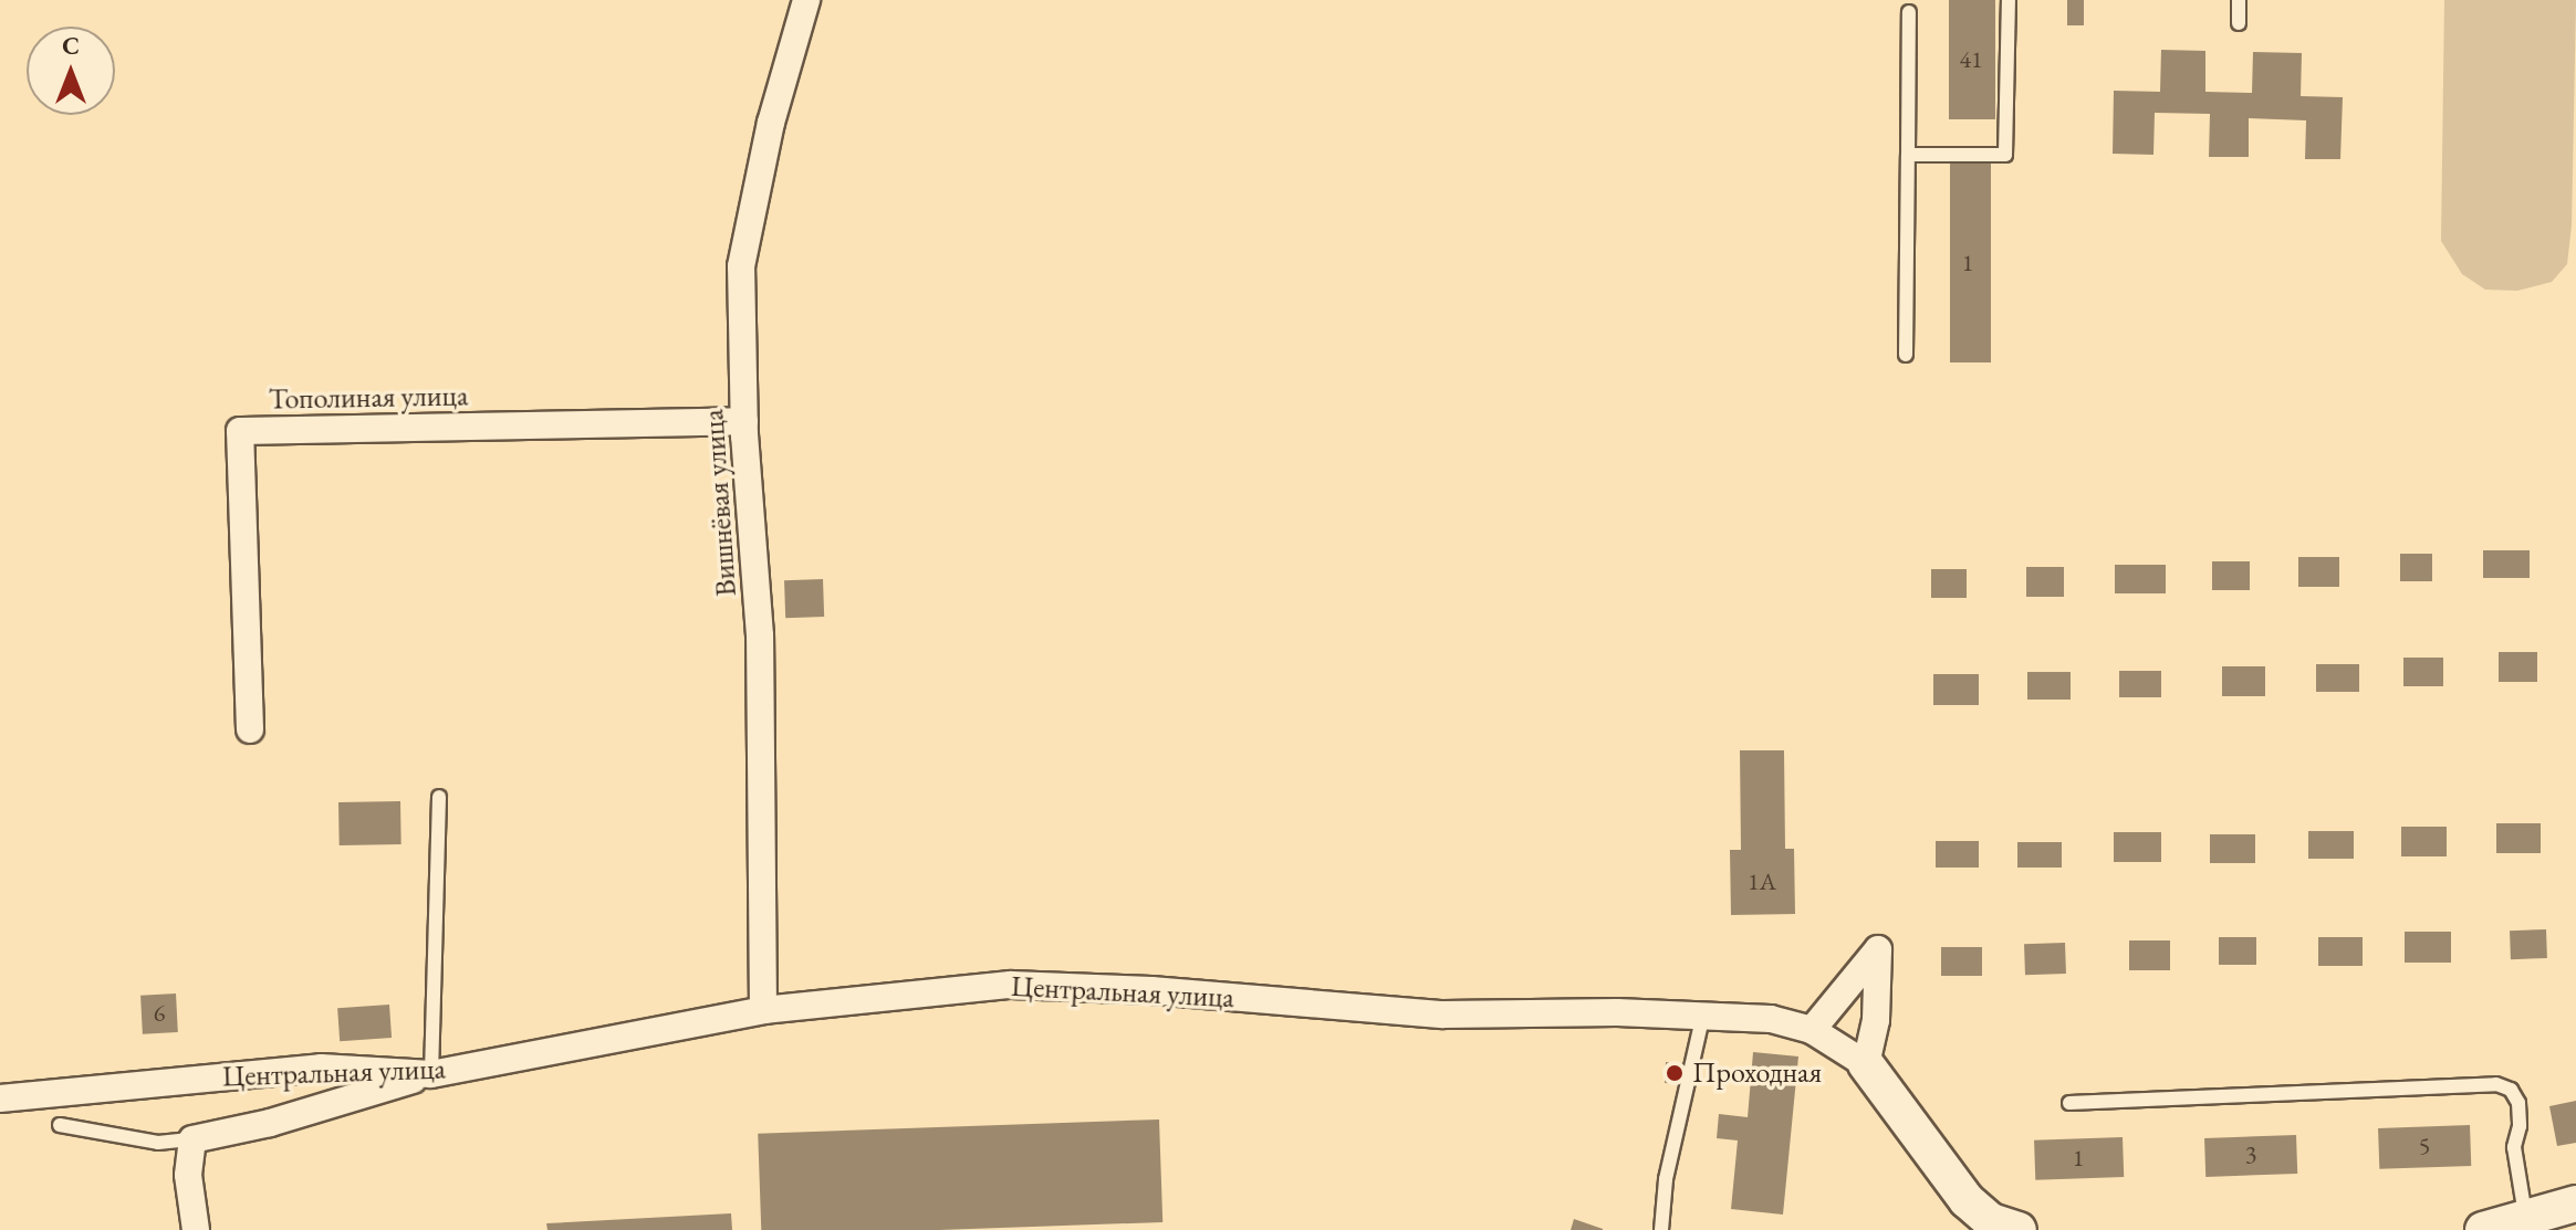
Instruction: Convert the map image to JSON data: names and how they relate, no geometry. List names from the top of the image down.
{
  "streets": {
    "street": ["Тополиная улица", "Вишнёвая улица", "Центральная улица"]
  },
  "crossings": [
    ["Тополиная улица", "Вишнёвая улица"],
    ["Вишнёвая улица", "Центральная улица"]
  ],
  "places": ["Проходная"],
  "house_numbers": [
    "41",
    "1",
    "1А",
    "6",
    "5",
    "3",
    "1"
  ],
  "north": "top"
}
